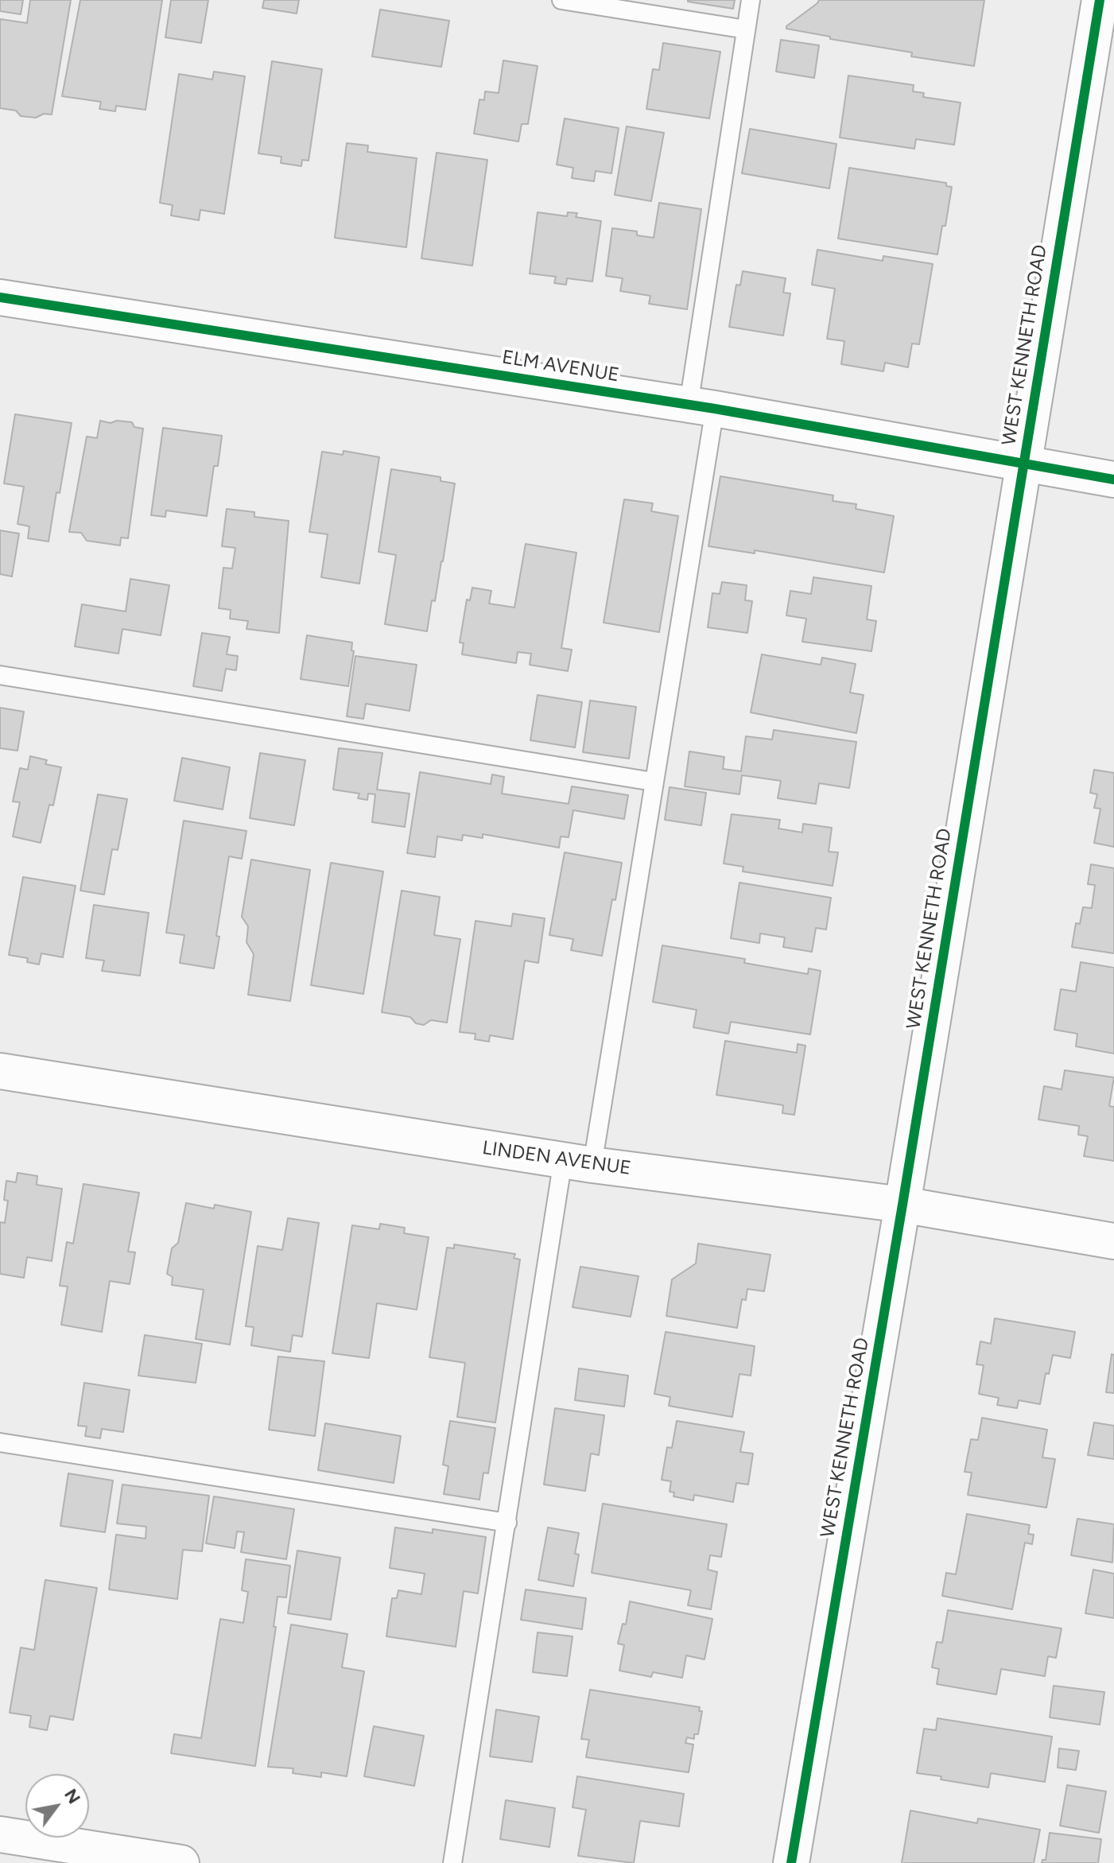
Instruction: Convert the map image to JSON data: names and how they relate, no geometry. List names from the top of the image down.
{
  "streets": {
    "street": ["WEST KENNETH ROAD", "ELM AVENUE", "LINDEN AVENUE"]
  },
  "crossings": [
    ["WEST KENNETH ROAD", "ELM AVENUE"],
    ["WEST KENNETH ROAD", "LINDEN AVENUE"]
  ],
  "north": "top right"
}
